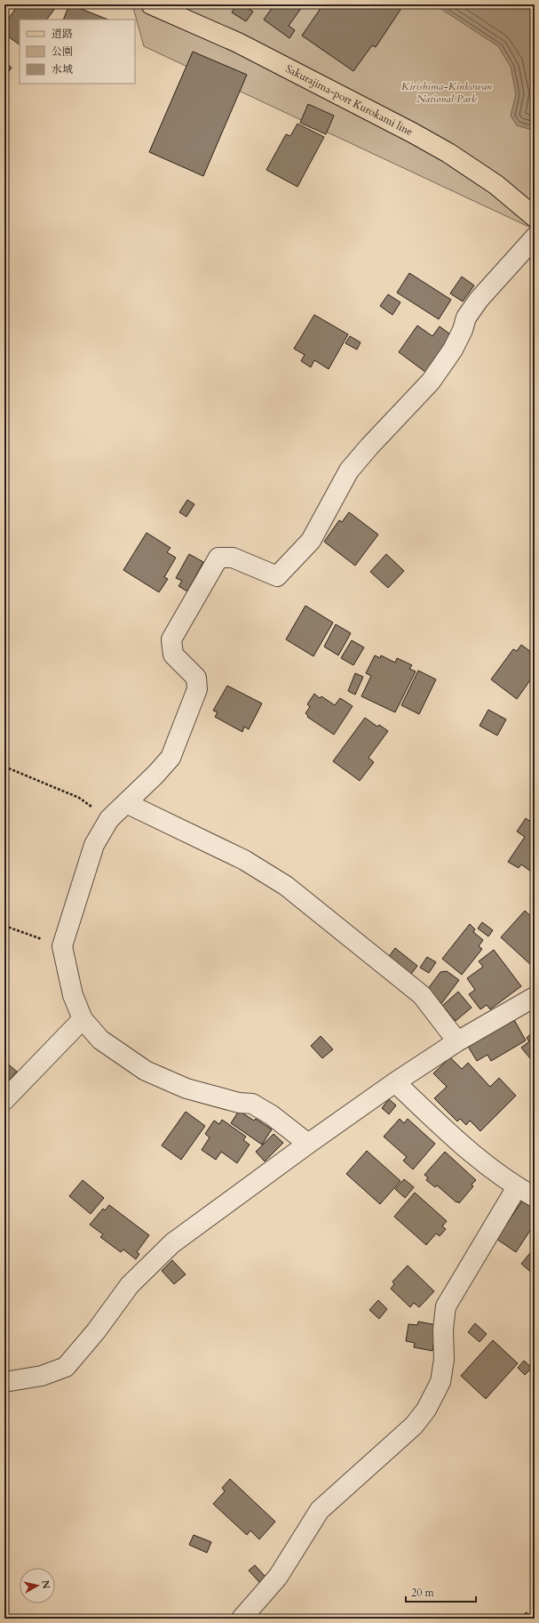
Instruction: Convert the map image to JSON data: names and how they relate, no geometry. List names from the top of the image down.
{
  "streets": {
    "main road": ["Sakurajima-port Kurokami line"]
  },
  "parks": ["Kirishima-Kinkowan National Park"],
  "legend": ["道路", "公園", "水域"],
  "scale_bar": "20 m",
  "north": "right"
}
